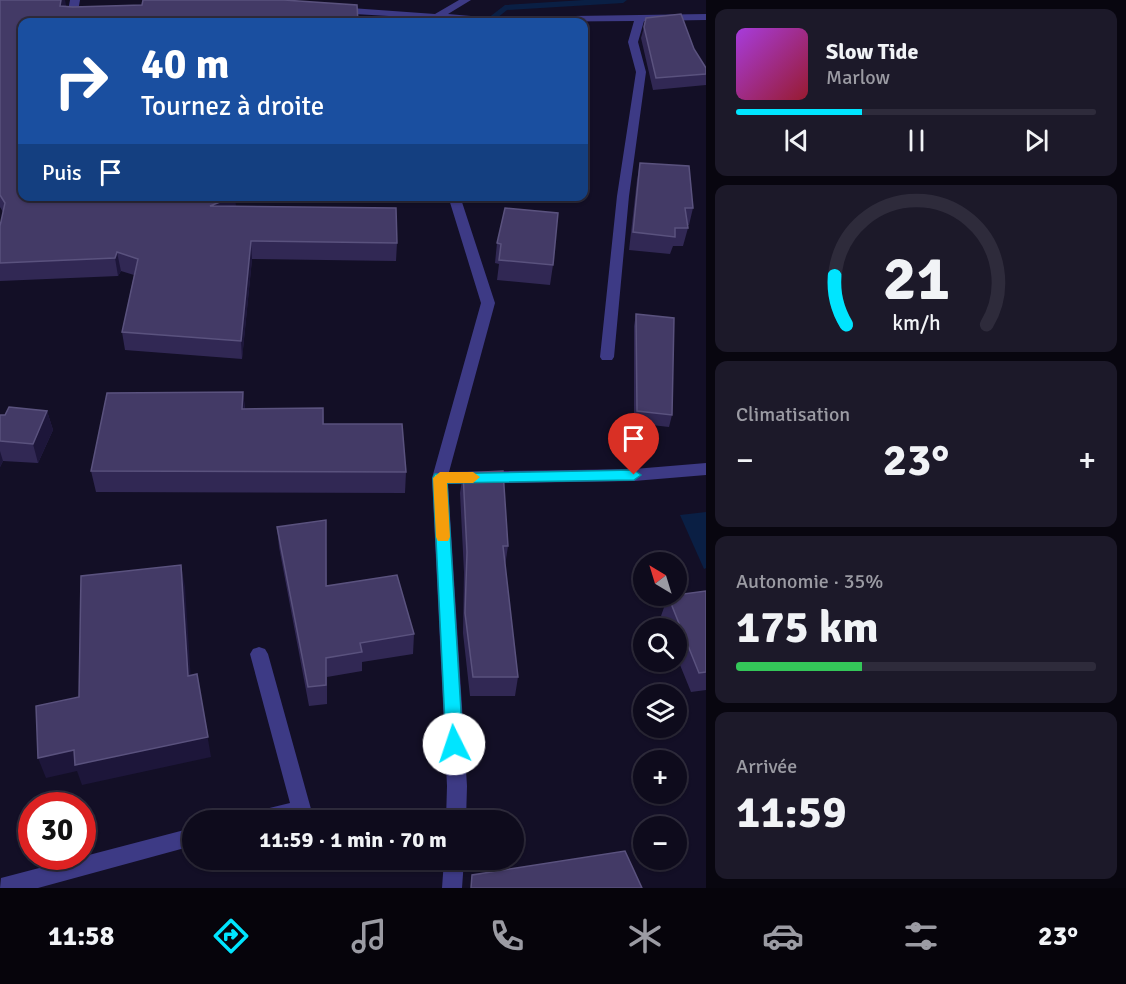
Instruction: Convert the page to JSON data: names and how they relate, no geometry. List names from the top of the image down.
{
  "north": "top left",
  "page": {
    "turn": ["40 m", "Tournez à droite"],
    "song": ["Slow Tide", "Marlow"],
    "then": "Puis",
    "tile": [
      "Climatisation",
      ["Autonomie · 35%", "175 km"],
      ["Arrivée", "11:59"]
    ],
    "heat": ["−", "23°", "+"],
    "map_buttons": ["+", "−"],
    "limit": "30",
    "trip": "11:59 · 1 min · 70 m",
    "tabs": ["11:58", "23°"],
    "gauge": ["21", "km/h"]
  }
}
